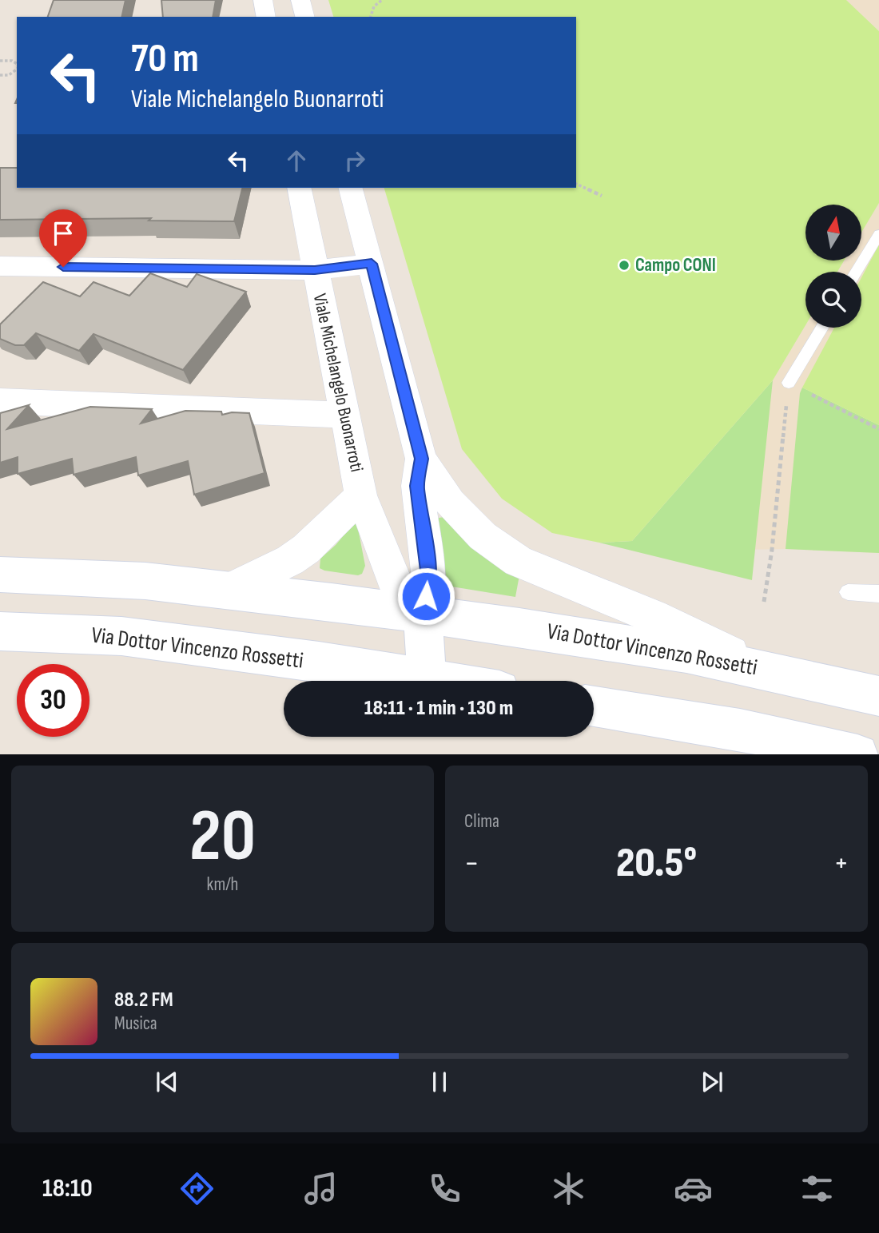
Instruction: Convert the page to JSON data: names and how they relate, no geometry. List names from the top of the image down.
{
  "streets": {
    "street": ["Viale Michelangelo Buonarroti", "Via Dottor Vincenzo Rossetti"]
  },
  "crossings": [
    ["Viale Michelangelo Buonarroti", "Via Dottor Vincenzo Rossetti"]
  ],
  "places": ["Campo CONI"],
  "north": "top",
  "page": {
    "turn": ["70 m", "Viale Michelangelo Buonarroti"],
    "limit": "30",
    "trip": "18:11 · 1 min · 130 m",
    "tile": [
      ["20", "km/h"],
      "Clima"
    ],
    "heat": ["−", "20.5°", "+"],
    "song": ["88.2 FM", "Musica"],
    "tabs": "18:10"
  }
}
